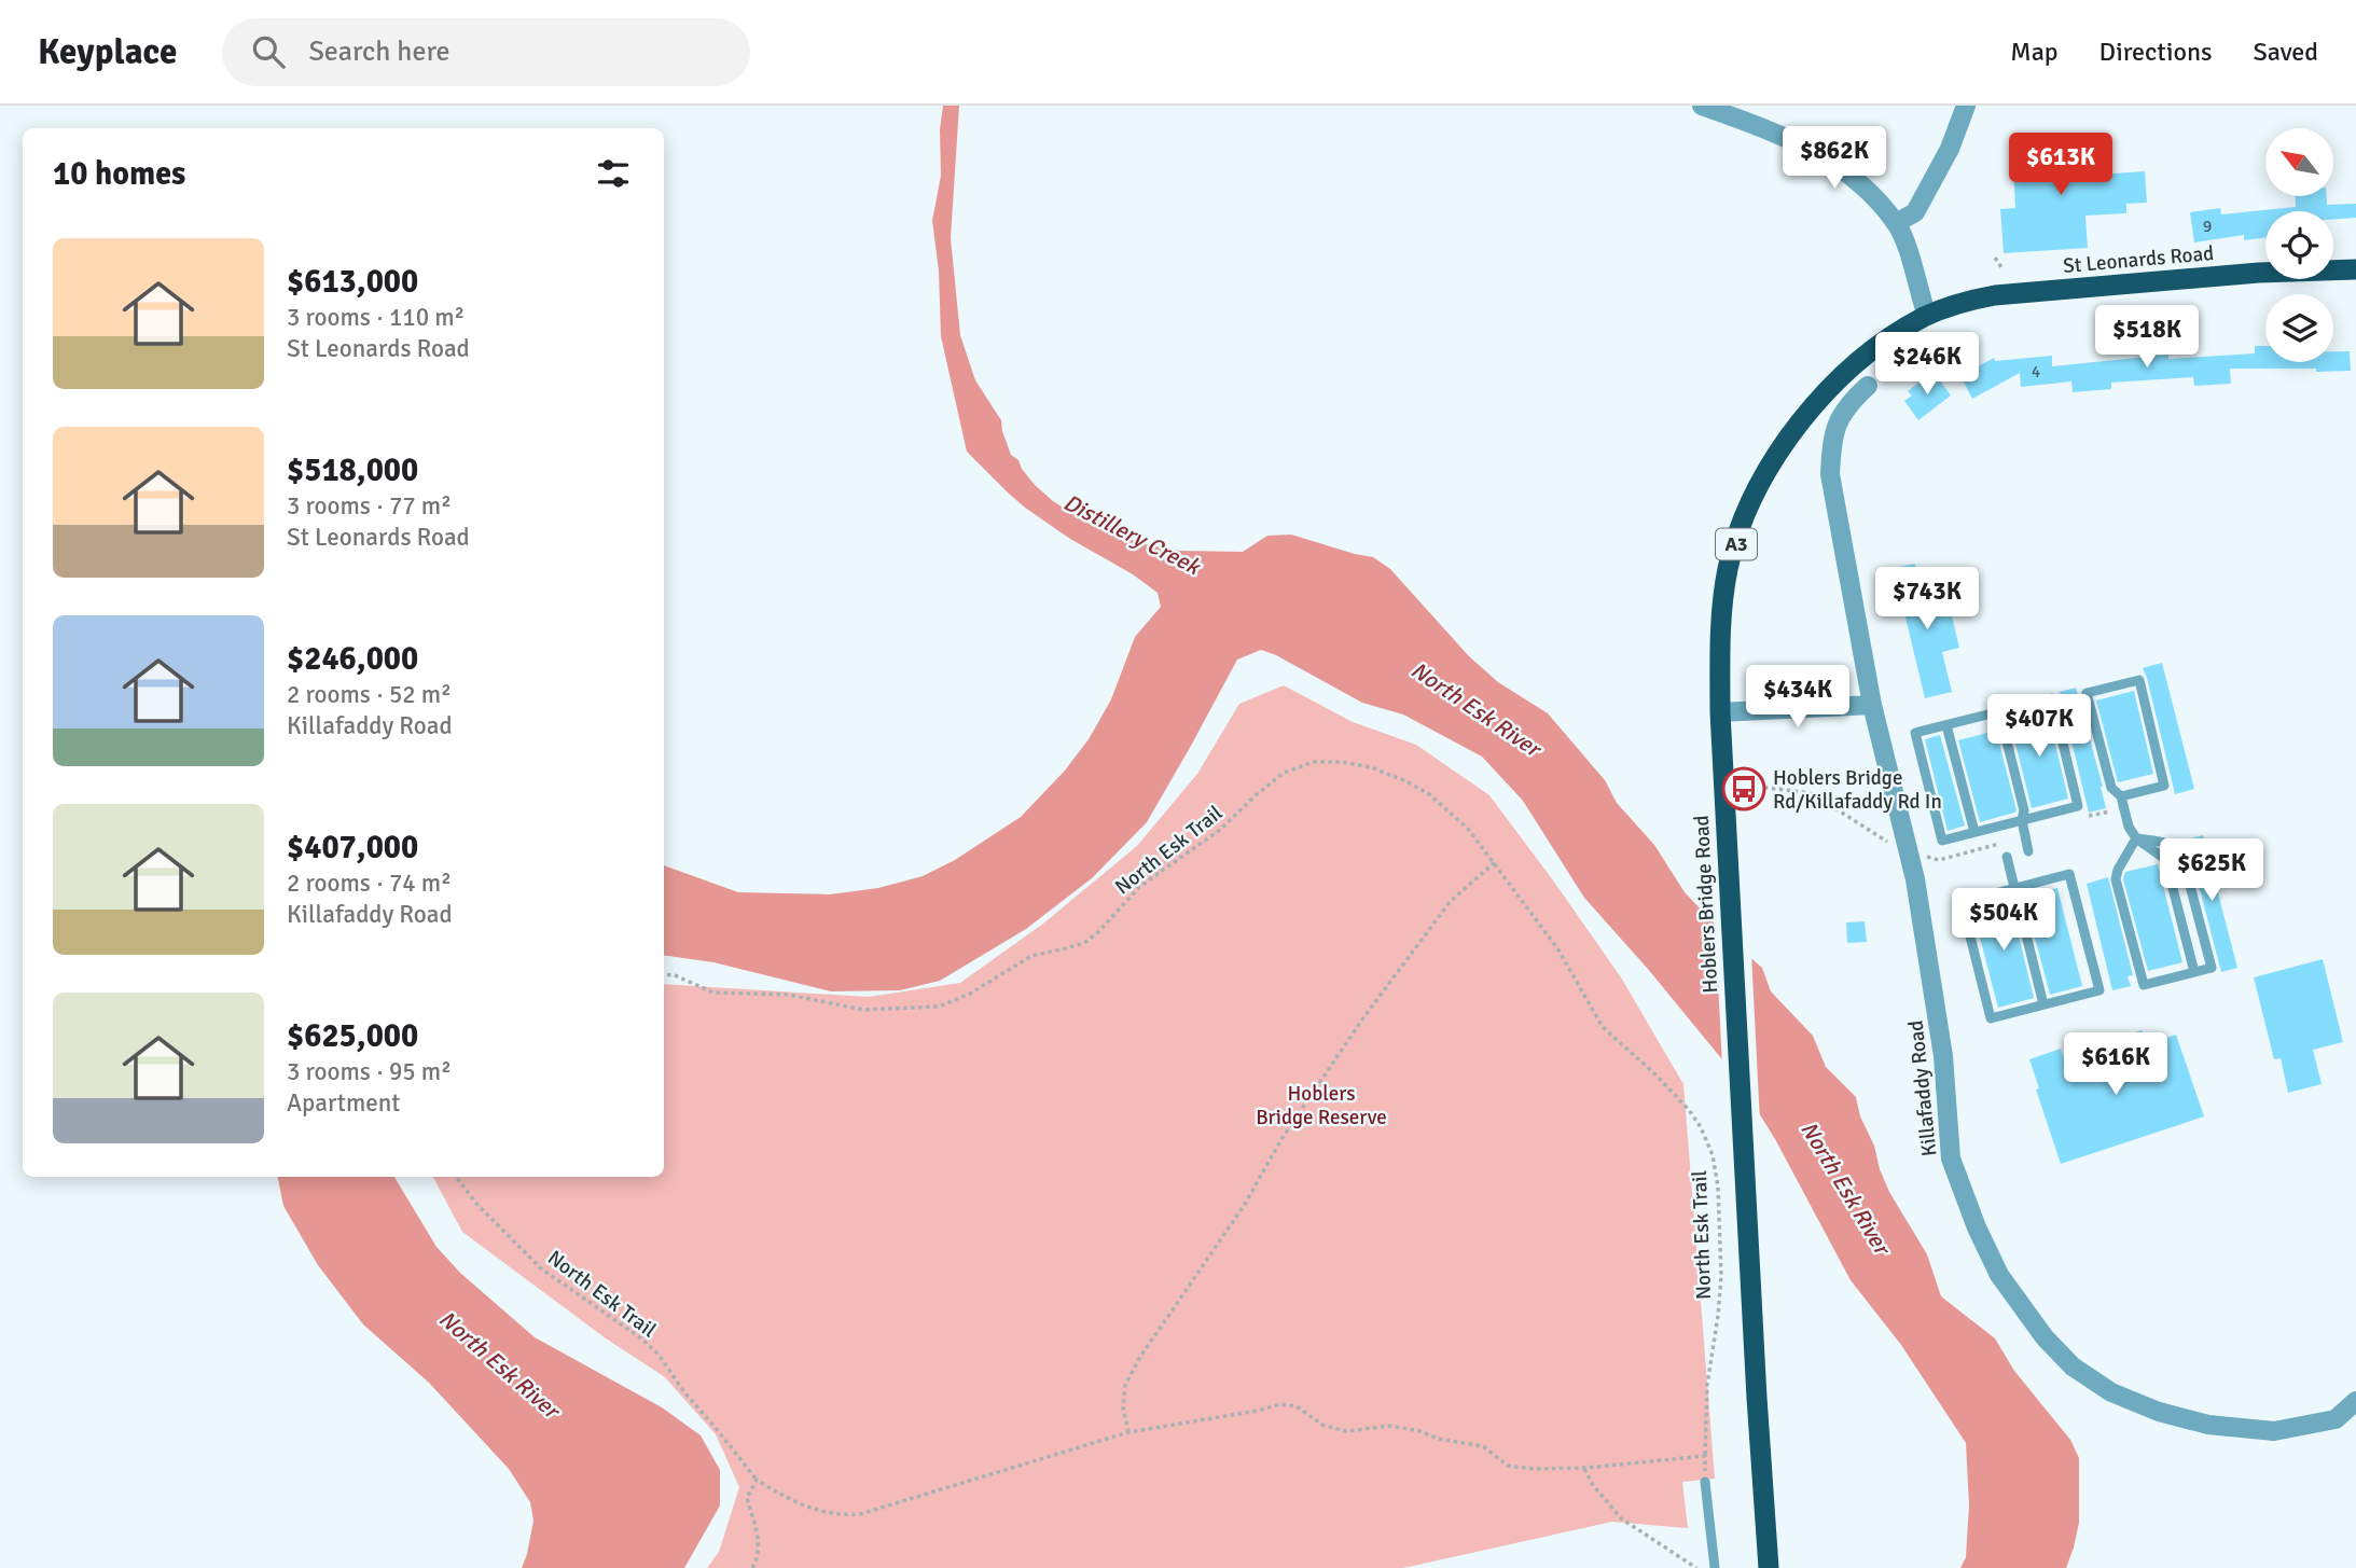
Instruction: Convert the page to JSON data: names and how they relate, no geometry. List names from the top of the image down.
{
  "streets": {
    "highway": ["St Leonards Road", "A3", "Hoblers Bridge Road"],
    "street": ["Killafaddy Road"],
    "path": ["North Esk Trail"]
  },
  "crossings": [
    ["St Leonards Road", "Hoblers Bridge Road"]
  ],
  "water": ["Distillery Creek", "North Esk River"],
  "parks": ["Hoblers Bridge Reserve"],
  "places": {
    "bus stop": ["Hoblers Bridge Rd/Killafaddy Rd In"]
  },
  "house_numbers": ["9", "4"],
  "north": "top left",
  "page": {
    "header": "Keyplace",
    "search": "Search here",
    "nav": ["Map", "Directions", "Saved"],
    "price": [
      "$862K",
      "$613K",
      "$518K",
      "$246K",
      "$743K",
      "$434K",
      "$407K",
      "$625K",
      "$504K",
      "$616K"
    ],
    "heading": "10 homes",
    "list": [
      {
        "name": "$613,000",
        "note": "3 rooms · 110 m² · St Leonards Road"
      },
      {
        "name": "$518,000",
        "note": "3 rooms · 77 m² · St Leonards Road"
      },
      {
        "name": "$246,000",
        "note": "2 rooms · 52 m² · Killafaddy Road"
      },
      {
        "name": "$407,000",
        "note": "2 rooms · 74 m² · Killafaddy Road"
      },
      {
        "name": "$625,000",
        "note": "3 rooms · 95 m² · Apartment"
      }
    ]
  }
}
